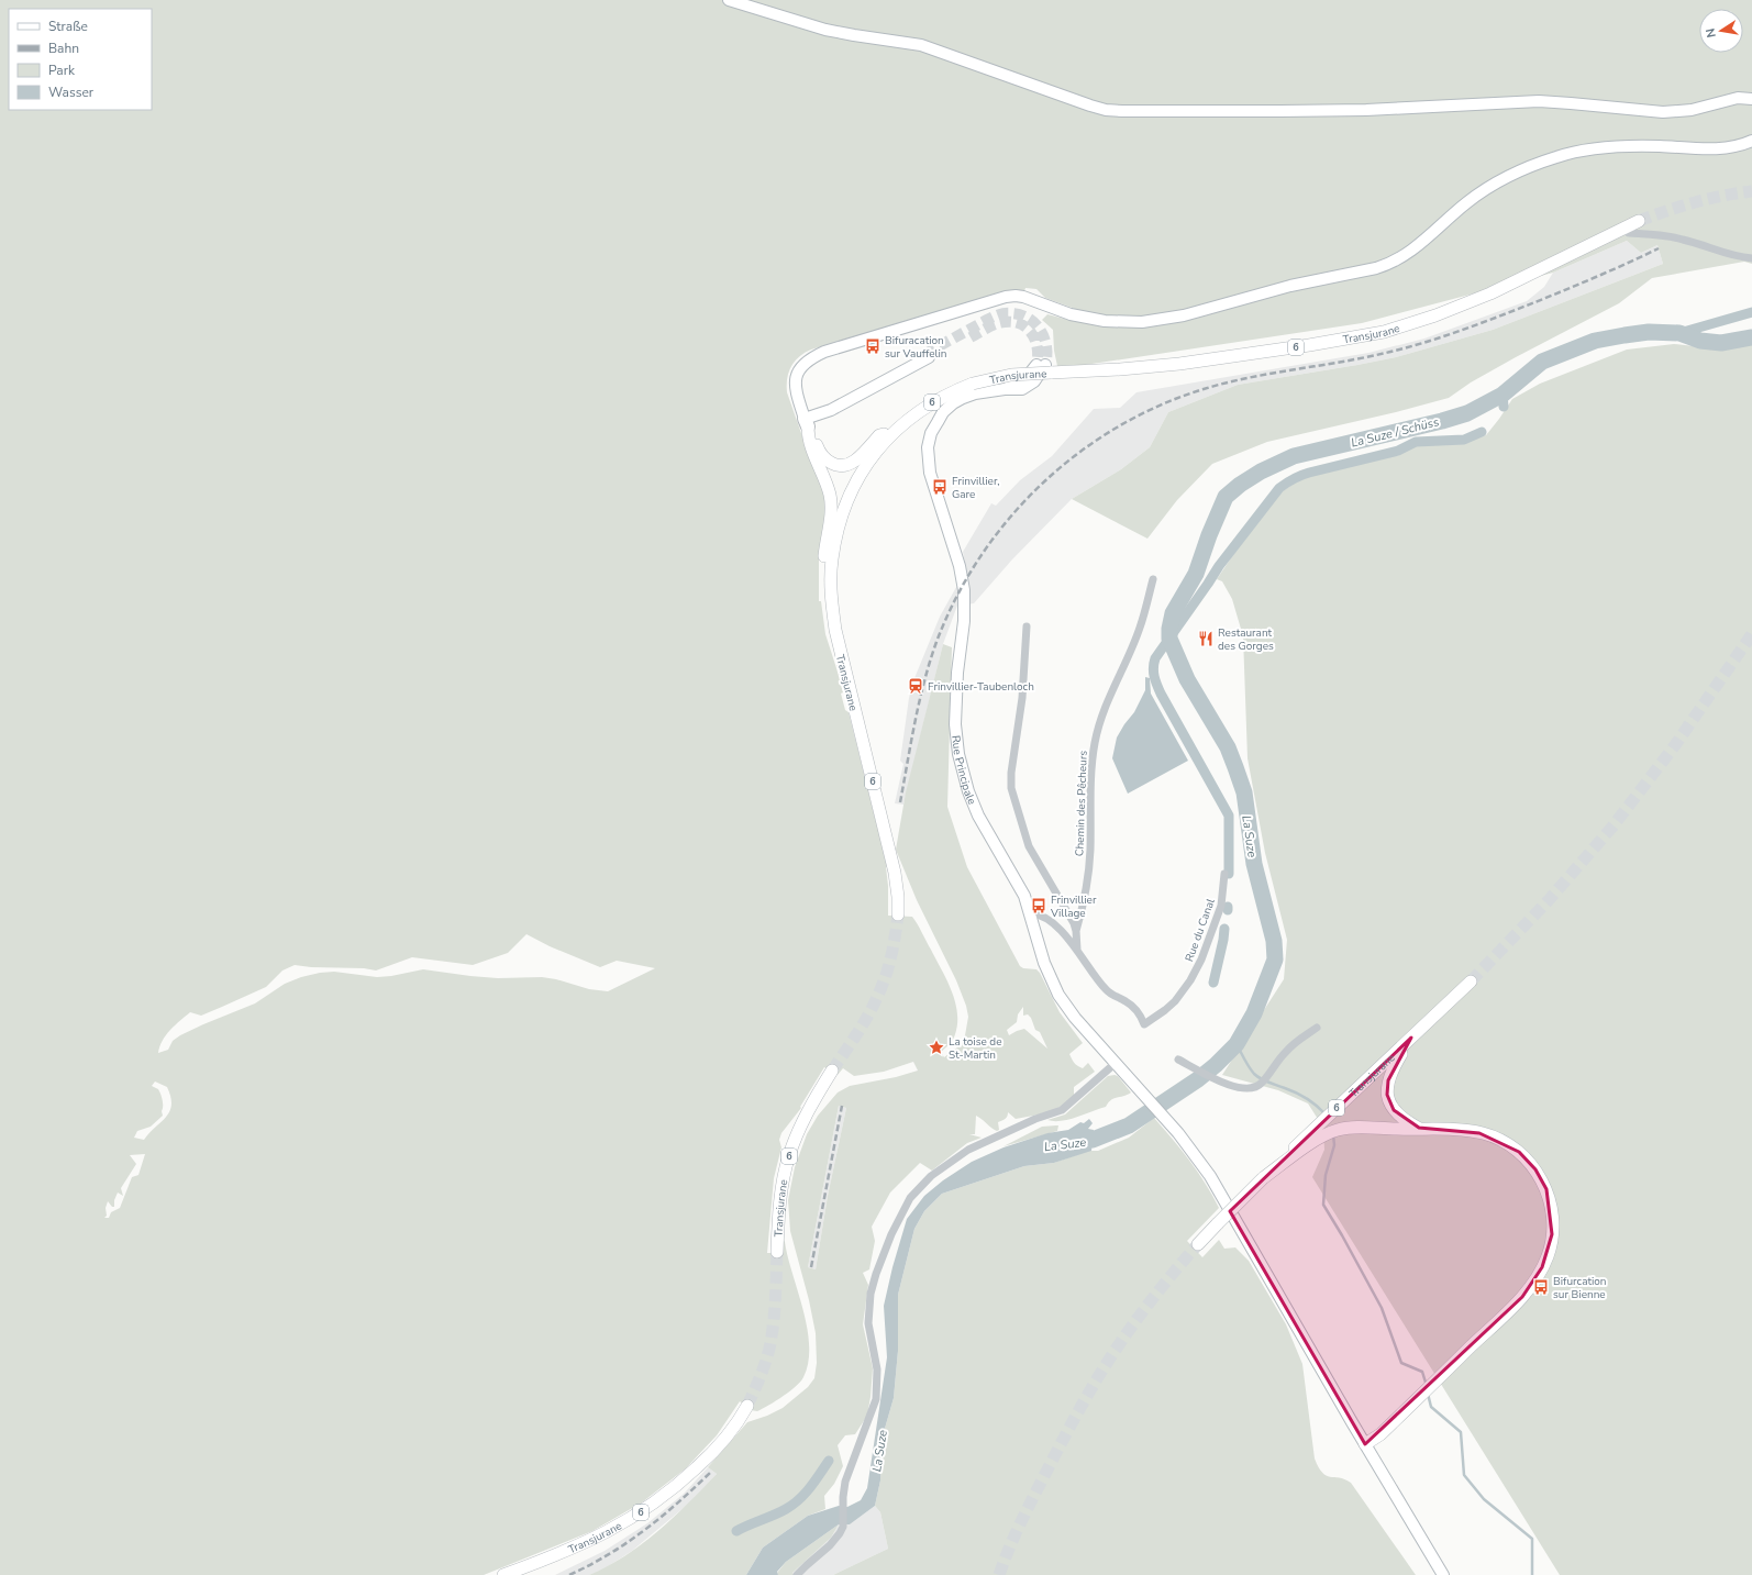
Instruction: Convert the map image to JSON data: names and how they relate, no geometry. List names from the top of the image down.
{
  "streets": {
    "main road": ["Transjurane", "6"],
    "street": ["Rue Principale", "Chemin des Pêcheurs", "Rue du Canal"]
  },
  "crossings": [
    ["Transjurane", "Rue Principale"]
  ],
  "water": ["La Suze / Schüss", "La Suze"],
  "places": {
    "bus stop": [
      "Bifuracation sur Vauffelin",
      "Frinvillier, Gare",
      "Frinvillier Village",
      "Bifurcation sur Bienne"
    ],
    "restaurant": ["Restaurant des Gorges"],
    "station": ["Frinvillier-Taubenloch"],
    "place": ["La toise de St-Martin"]
  },
  "legend": [
    "Straße",
    "Bahn",
    "Park",
    "Wasser"
  ],
  "north": "left"
}
